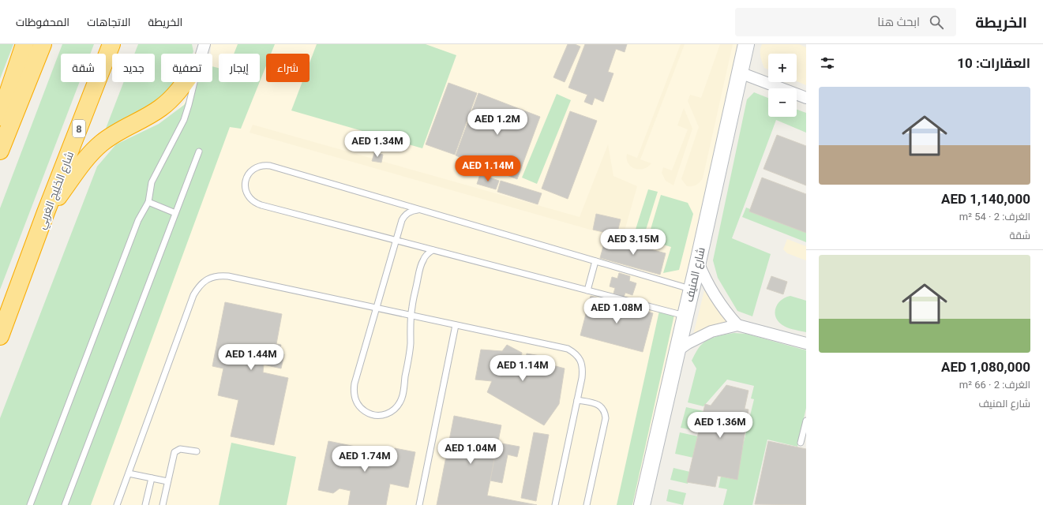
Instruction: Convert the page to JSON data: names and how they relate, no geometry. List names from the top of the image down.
{
  "streets": {
    "highway": ["8", "شارع الخَلِيج العَربِي"],
    "street": ["شارع المنيف"]
  },
  "page": {
    "header": "الخريطة",
    "search": "ابحث هنا",
    "nav": ["الخريطة", "الاتجاهات", "المحفوظات"],
    "heading": "العقارات: 10",
    "map_buttons": ["+", "−"],
    "chip": [
      "شراء",
      "إيجار",
      "تصفية",
      "جديد",
      "شقة"
    ],
    "list": [
      {
        "name": "AED 1,140,000",
        "note": "الغرف: 2 · 54 m² · شقة"
      },
      {
        "name": "AED 1,080,000",
        "note": "الغرف: 2 · 66 m² · شارع المنيف"
      }
    ],
    "price": [
      "AED 1.2M",
      "AED 1.34M",
      "AED 1.14M",
      "AED 3.15M",
      "AED 1.08M",
      "AED 1.44M",
      "AED 1.14M",
      "AED 1.36M",
      "AED 1.04M",
      "AED 1.74M"
    ]
  }
}
